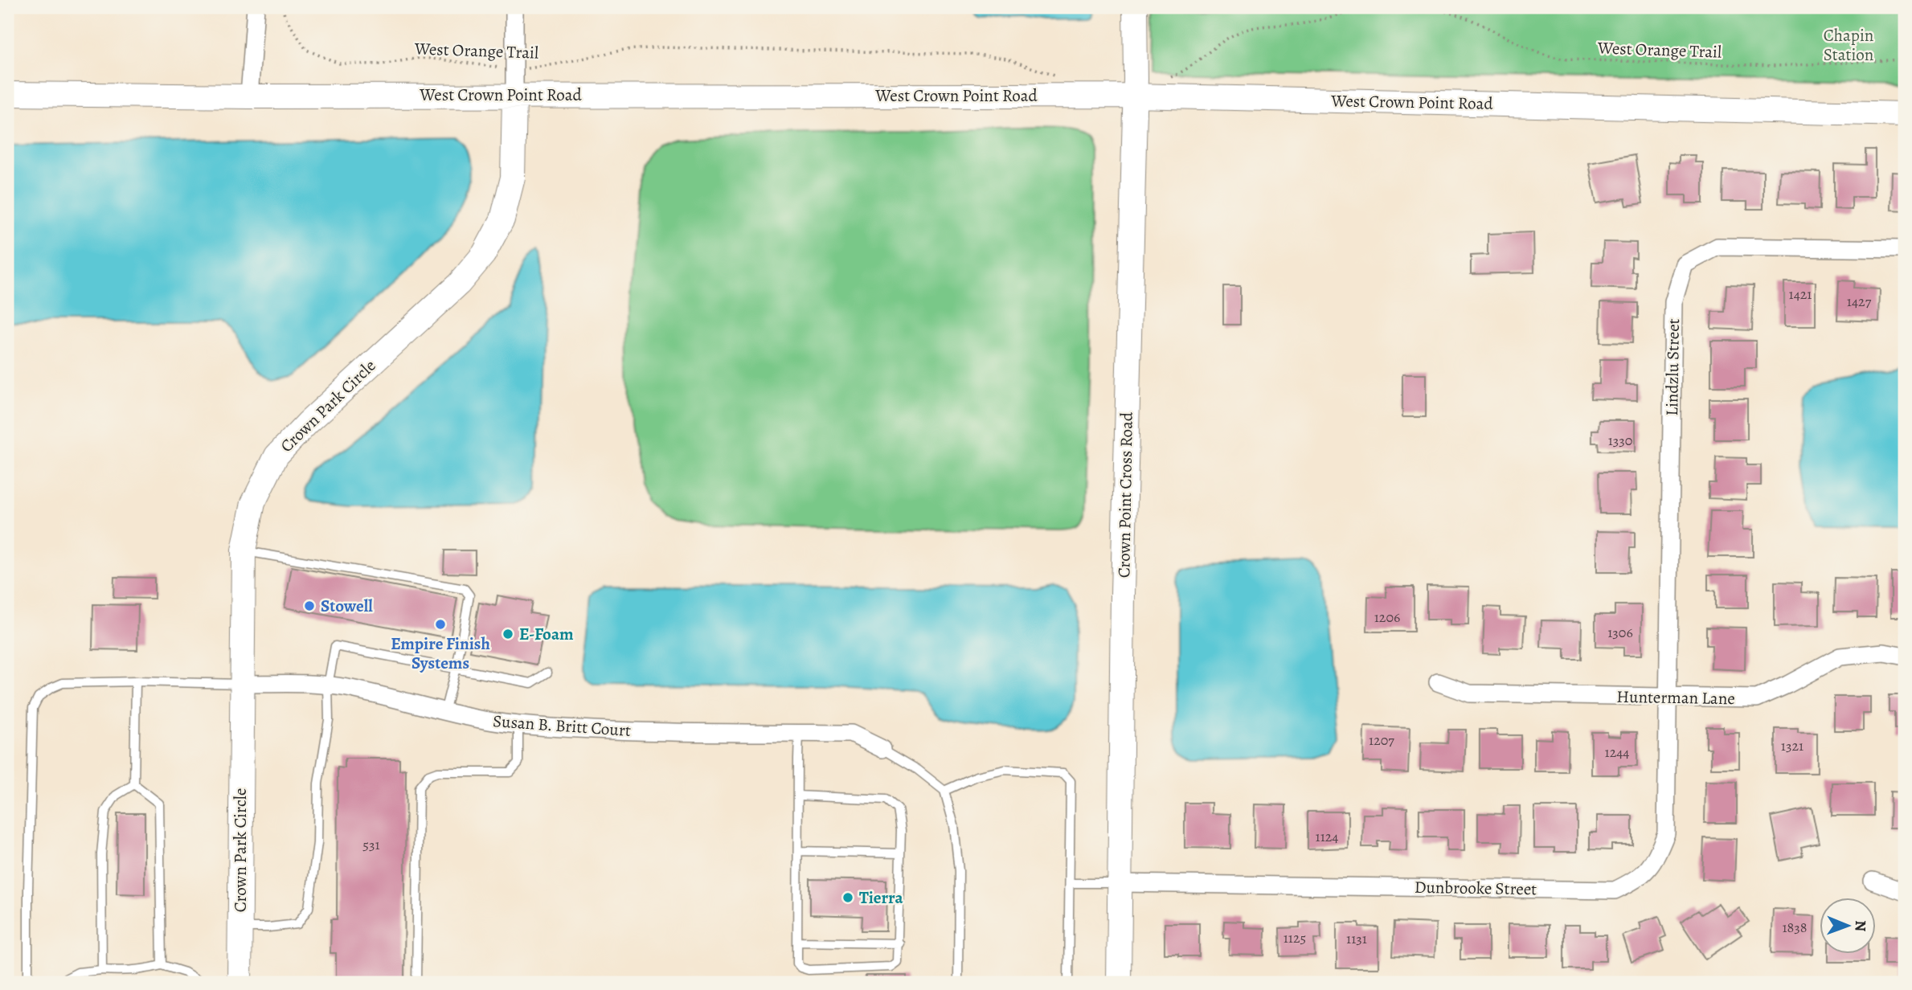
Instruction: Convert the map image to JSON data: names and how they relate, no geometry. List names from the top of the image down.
{
  "streets": {
    "street": [
      "West Crown Point Road",
      "Lindzlu Street",
      "Crown Park Circle",
      "Crown Point Cross Road",
      "Hunterman Lane",
      "Susan B. Britt Court",
      "Dunbrooke Street"
    ],
    "path": ["West Orange Trail"]
  },
  "crossings": [
    ["West Orange Trail", "Crown Park Circle"],
    ["West Crown Point Road", "Crown Park Circle"],
    ["West Crown Point Road", "Crown Point Cross Road"],
    ["Lindzlu Street", "Hunterman Lane"],
    ["Lindzlu Street", "Dunbrooke Street"],
    ["Crown Park Circle", "Susan B. Britt Court"],
    ["Crown Point Cross Road", "Dunbrooke Street"],
    ["Hunterman Lane", "Dunbrooke Street"]
  ],
  "parks": ["Chapin Station"],
  "places": [
    "Stowell",
    "Empire Finish Systems",
    "E-Foam",
    "Tierra"
  ],
  "house_numbers": [
    "1421",
    "1427",
    "1330",
    "1206",
    "1306",
    "1207",
    "1321",
    "1244",
    "1124",
    "531",
    "1838",
    "1125",
    "1131"
  ],
  "north": "right"
}
